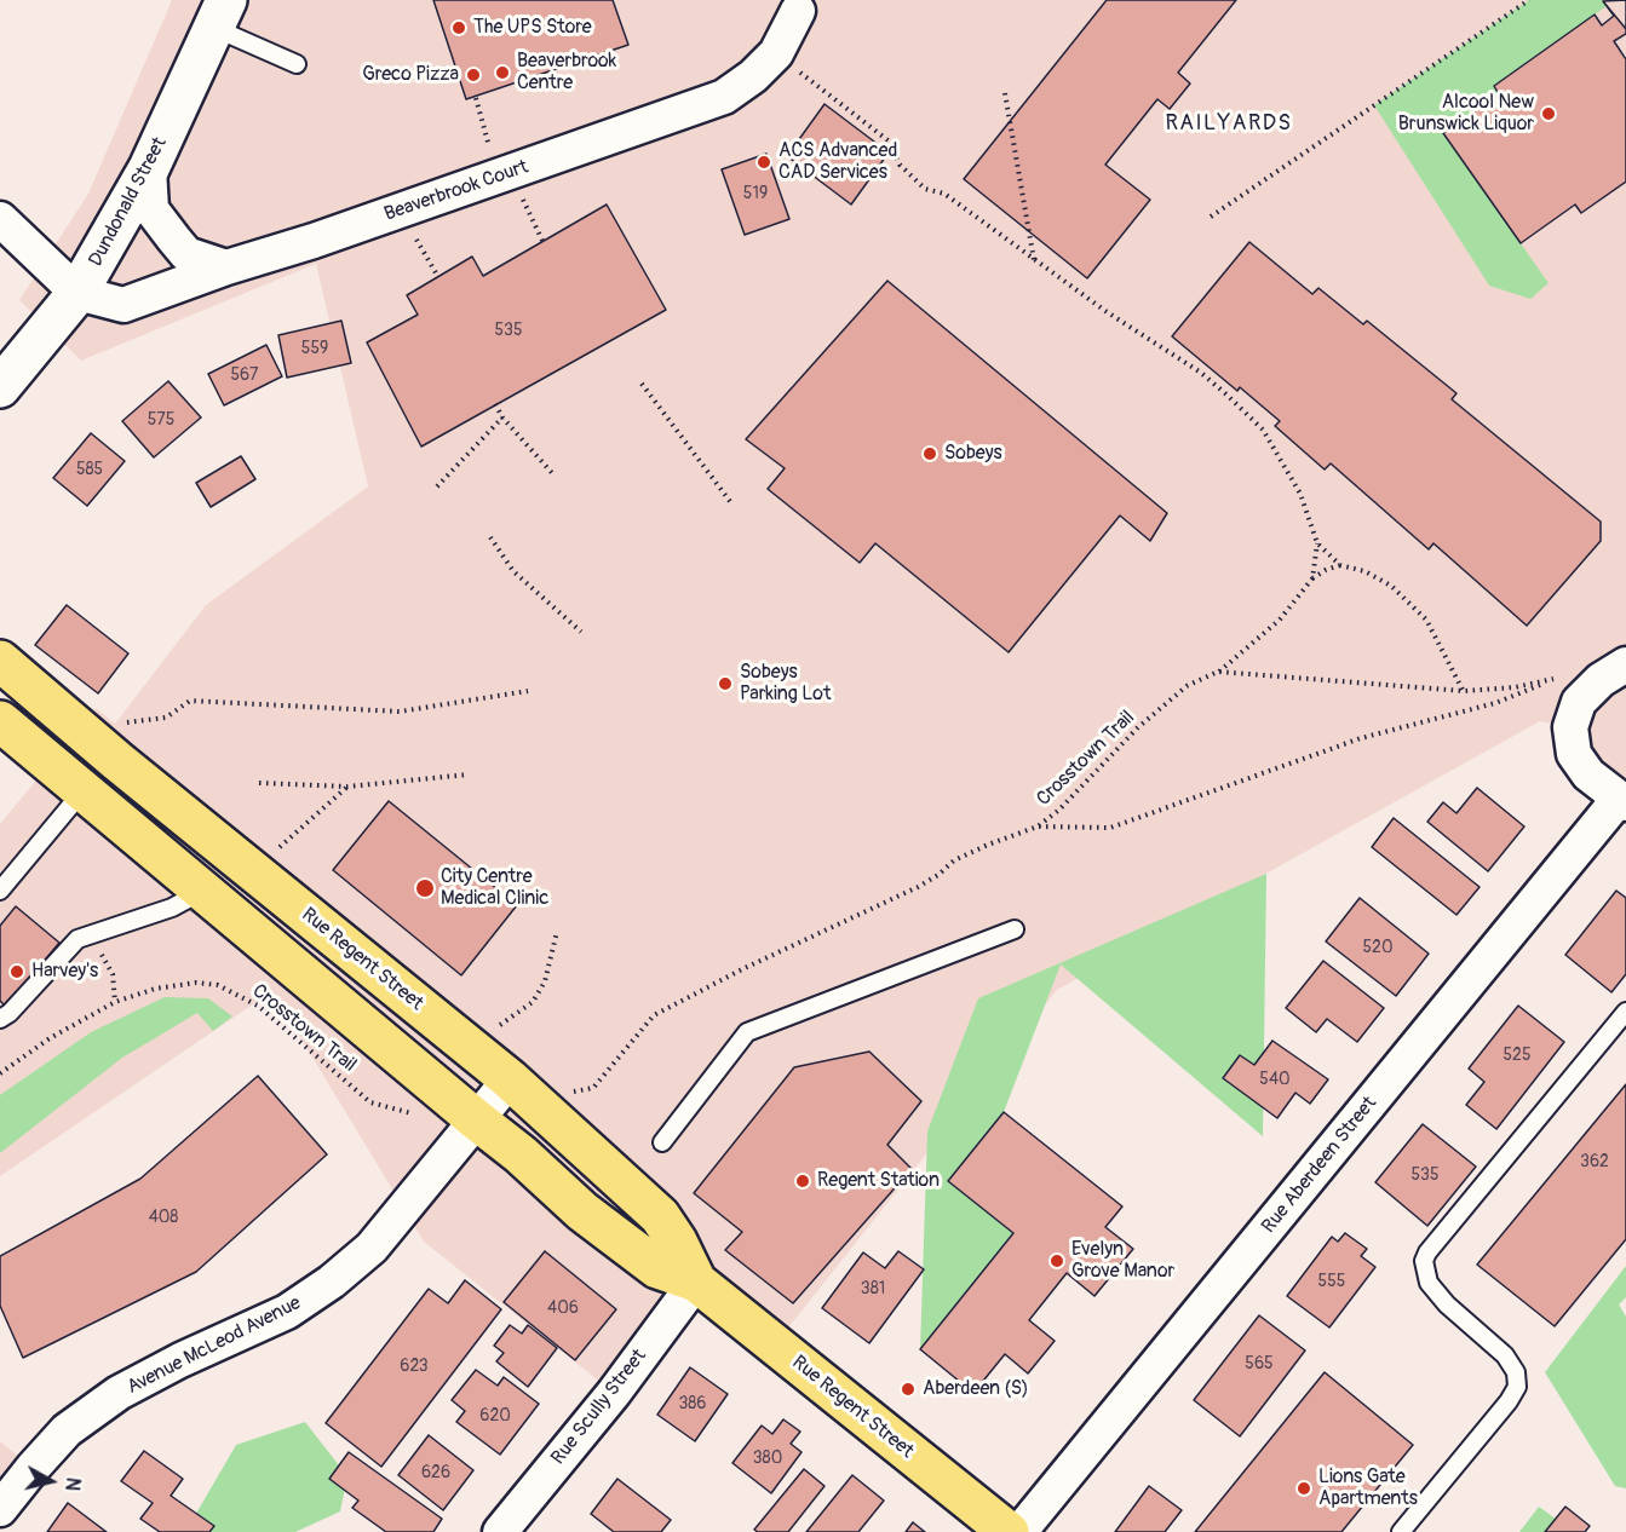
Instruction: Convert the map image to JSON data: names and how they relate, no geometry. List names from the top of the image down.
{
  "streets": {
    "main road": ["Rue Regent Street"],
    "street": [
      "Beaverbrook Court",
      "Dundonald Street",
      "Rue Aberdeen Street",
      "Avenue McLeod Avenue",
      "Rue Scully Street"
    ],
    "path": ["Crosstown Trail"]
  },
  "crossings": [
    ["Beaverbrook Court", "Dundonald Street"],
    ["Rue Regent Street", "Avenue McLeod Avenue"],
    ["Rue Regent Street", "Rue Scully Street"]
  ],
  "districts": ["RAILYARDS"],
  "places": [
    "The UPS Store",
    "Beaverbrook Centre",
    "Greco Pizza",
    "Alcool New Brunswick Liquor",
    "ACS Advanced CAD Services",
    "Sobeys",
    "Sobeys Parking Lot",
    "City Centre Medical Clinic",
    "Harvey's",
    "Regent Station",
    "Evelyn Grove Manor",
    "Aberdeen (S)",
    "Lions Gate Apartments"
  ],
  "house_numbers": [
    "519",
    "535",
    "559",
    "567",
    "575",
    "585",
    "520",
    "525",
    "540",
    "362",
    "535",
    "408",
    "555",
    "381",
    "406",
    "565",
    "623",
    "386",
    "620",
    "380",
    "626"
  ],
  "north": "right"
}
